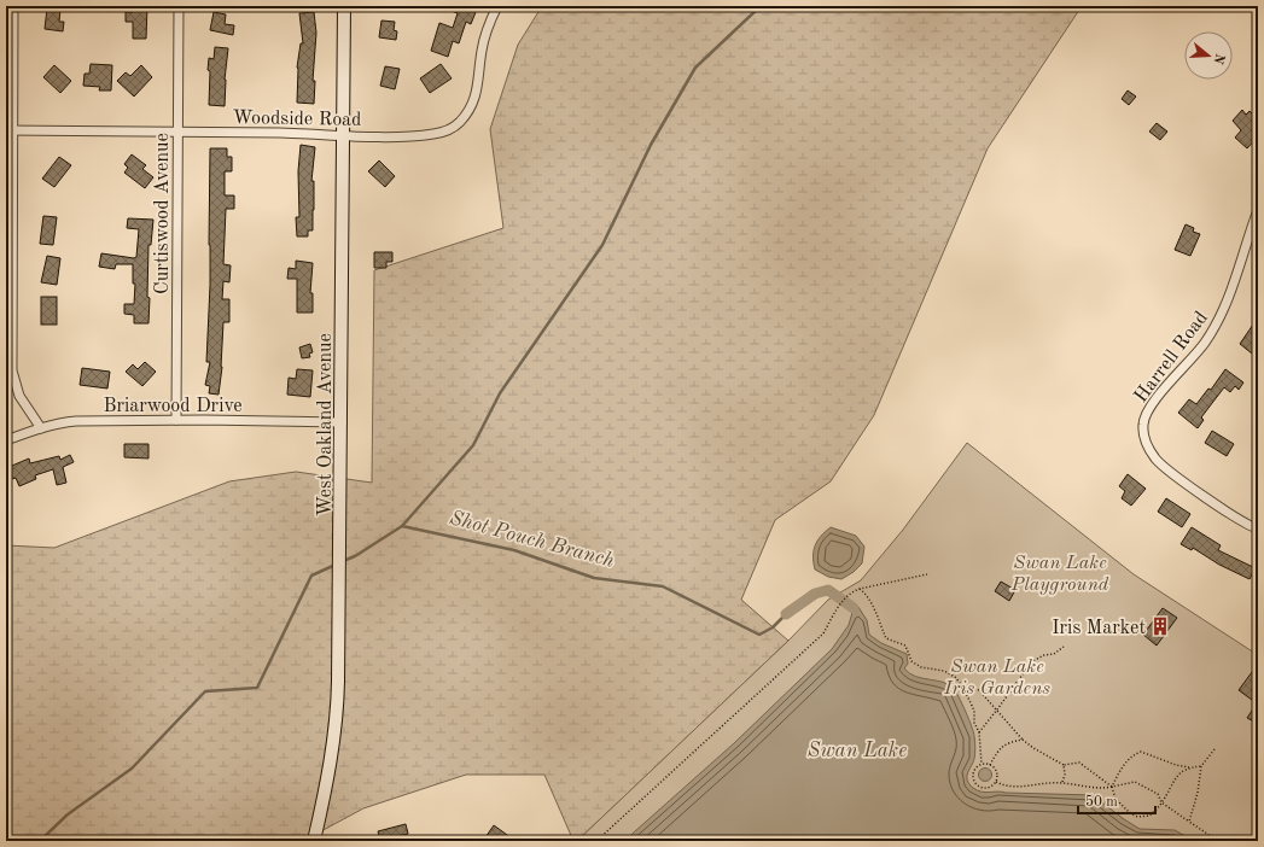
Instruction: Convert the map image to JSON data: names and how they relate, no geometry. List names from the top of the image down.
{
  "streets": {
    "street": [
      "Woodside Road",
      "Curtiswood Avenue",
      "Harrell Road",
      "Briarwood Drive",
      "West Oakland Avenue"
    ]
  },
  "crossings": [
    ["Woodside Road", "Curtiswood Avenue"],
    ["Woodside Road", "West Oakland Avenue"],
    ["Curtiswood Avenue", "Briarwood Drive"],
    ["Briarwood Drive", "West Oakland Avenue"]
  ],
  "water": ["Shot Pouch Branch", "Swan Lake"],
  "parks": ["Swan Lake Playground", "Swan Lake Iris Gardens"],
  "places": {
    "building": ["Iris Market"]
  },
  "scale_bar": "50 m",
  "north": "right"
}
